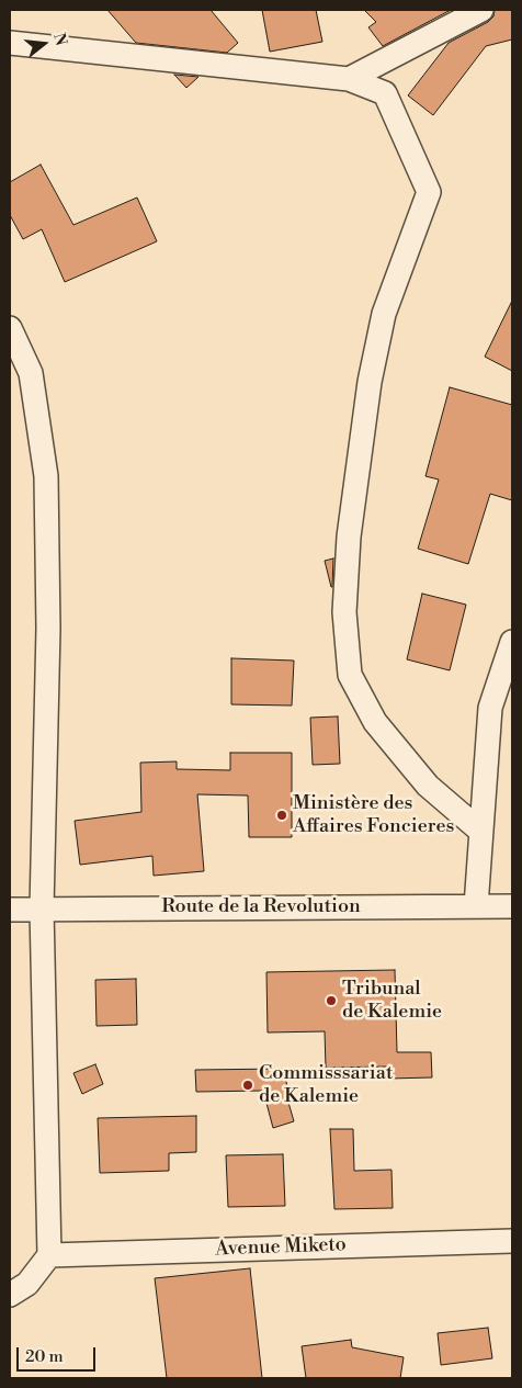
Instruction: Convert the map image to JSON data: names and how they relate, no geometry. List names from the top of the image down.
{
  "streets": {
    "street": ["Route de la Revolution", "Avenue Miketo"]
  },
  "places": ["Ministère des Affaires Foncieres", "Tribunal de Kalemie", "Commisssariat de Kalemie"],
  "scale_bar": "20 m",
  "north": "right"
}
